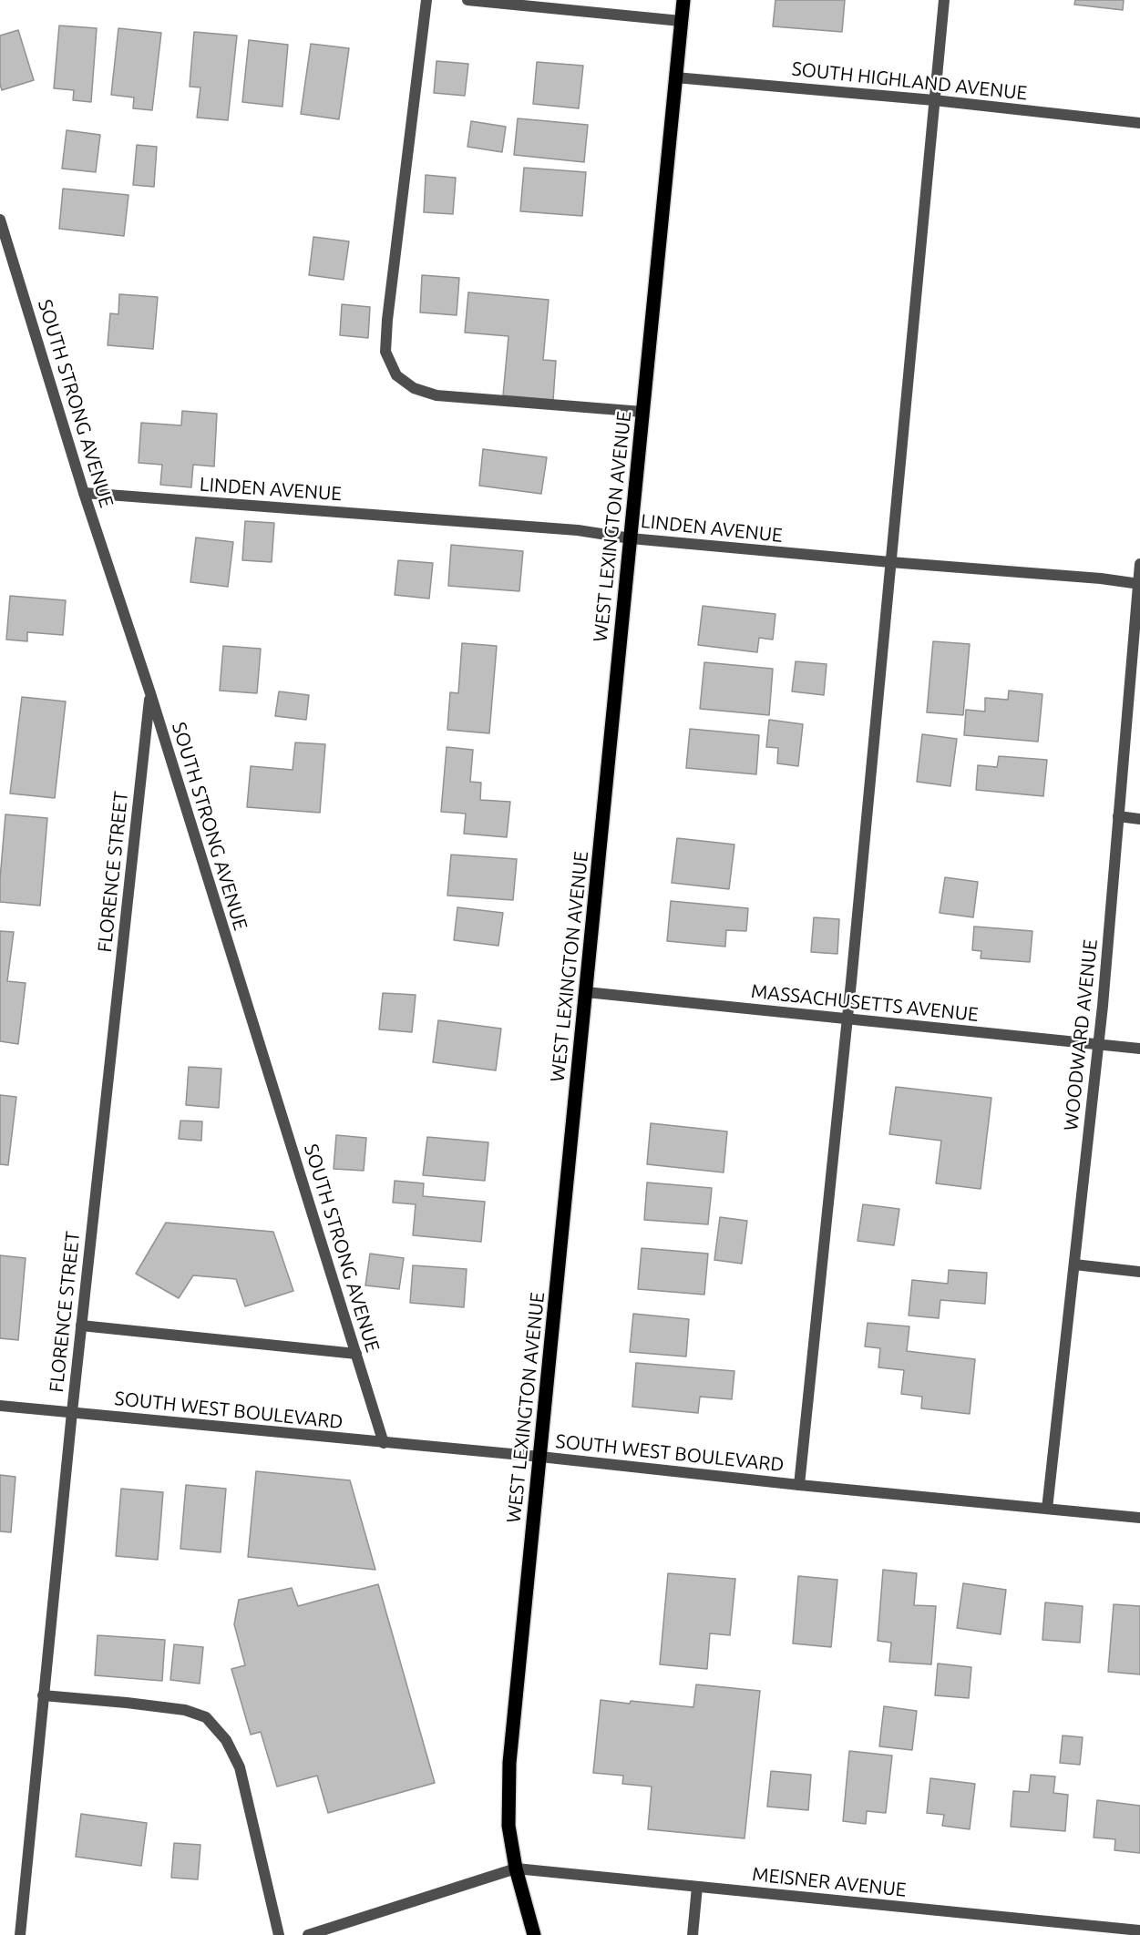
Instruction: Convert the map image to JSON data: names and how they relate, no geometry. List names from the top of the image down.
{
  "streets": {
    "main road": ["WEST LEXINGTON AVENUE"],
    "street": [
      "SOUTH HIGHLAND AVENUE",
      "SOUTH STRONG AVENUE",
      "LINDEN AVENUE",
      "FLORENCE STREET",
      "MASSACHUSETTS AVENUE",
      "WOODWARD AVENUE",
      "SOUTH WEST BOULEVARD",
      "MEISNER AVENUE"
    ]
  },
  "crossings": [
    ["SOUTH HIGHLAND AVENUE", "WEST LEXINGTON AVENUE"],
    ["SOUTH STRONG AVENUE", "LINDEN AVENUE"],
    ["SOUTH STRONG AVENUE", "FLORENCE STREET"],
    ["SOUTH STRONG AVENUE", "SOUTH WEST BOULEVARD"],
    ["LINDEN AVENUE", "WEST LEXINGTON AVENUE"],
    ["LINDEN AVENUE", "WOODWARD AVENUE"],
    ["WEST LEXINGTON AVENUE", "MASSACHUSETTS AVENUE"],
    ["WEST LEXINGTON AVENUE", "SOUTH WEST BOULEVARD"],
    ["WEST LEXINGTON AVENUE", "MEISNER AVENUE"],
    ["FLORENCE STREET", "SOUTH WEST BOULEVARD"],
    ["MASSACHUSETTS AVENUE", "WOODWARD AVENUE"],
    ["WOODWARD AVENUE", "SOUTH WEST BOULEVARD"]
  ]
}
